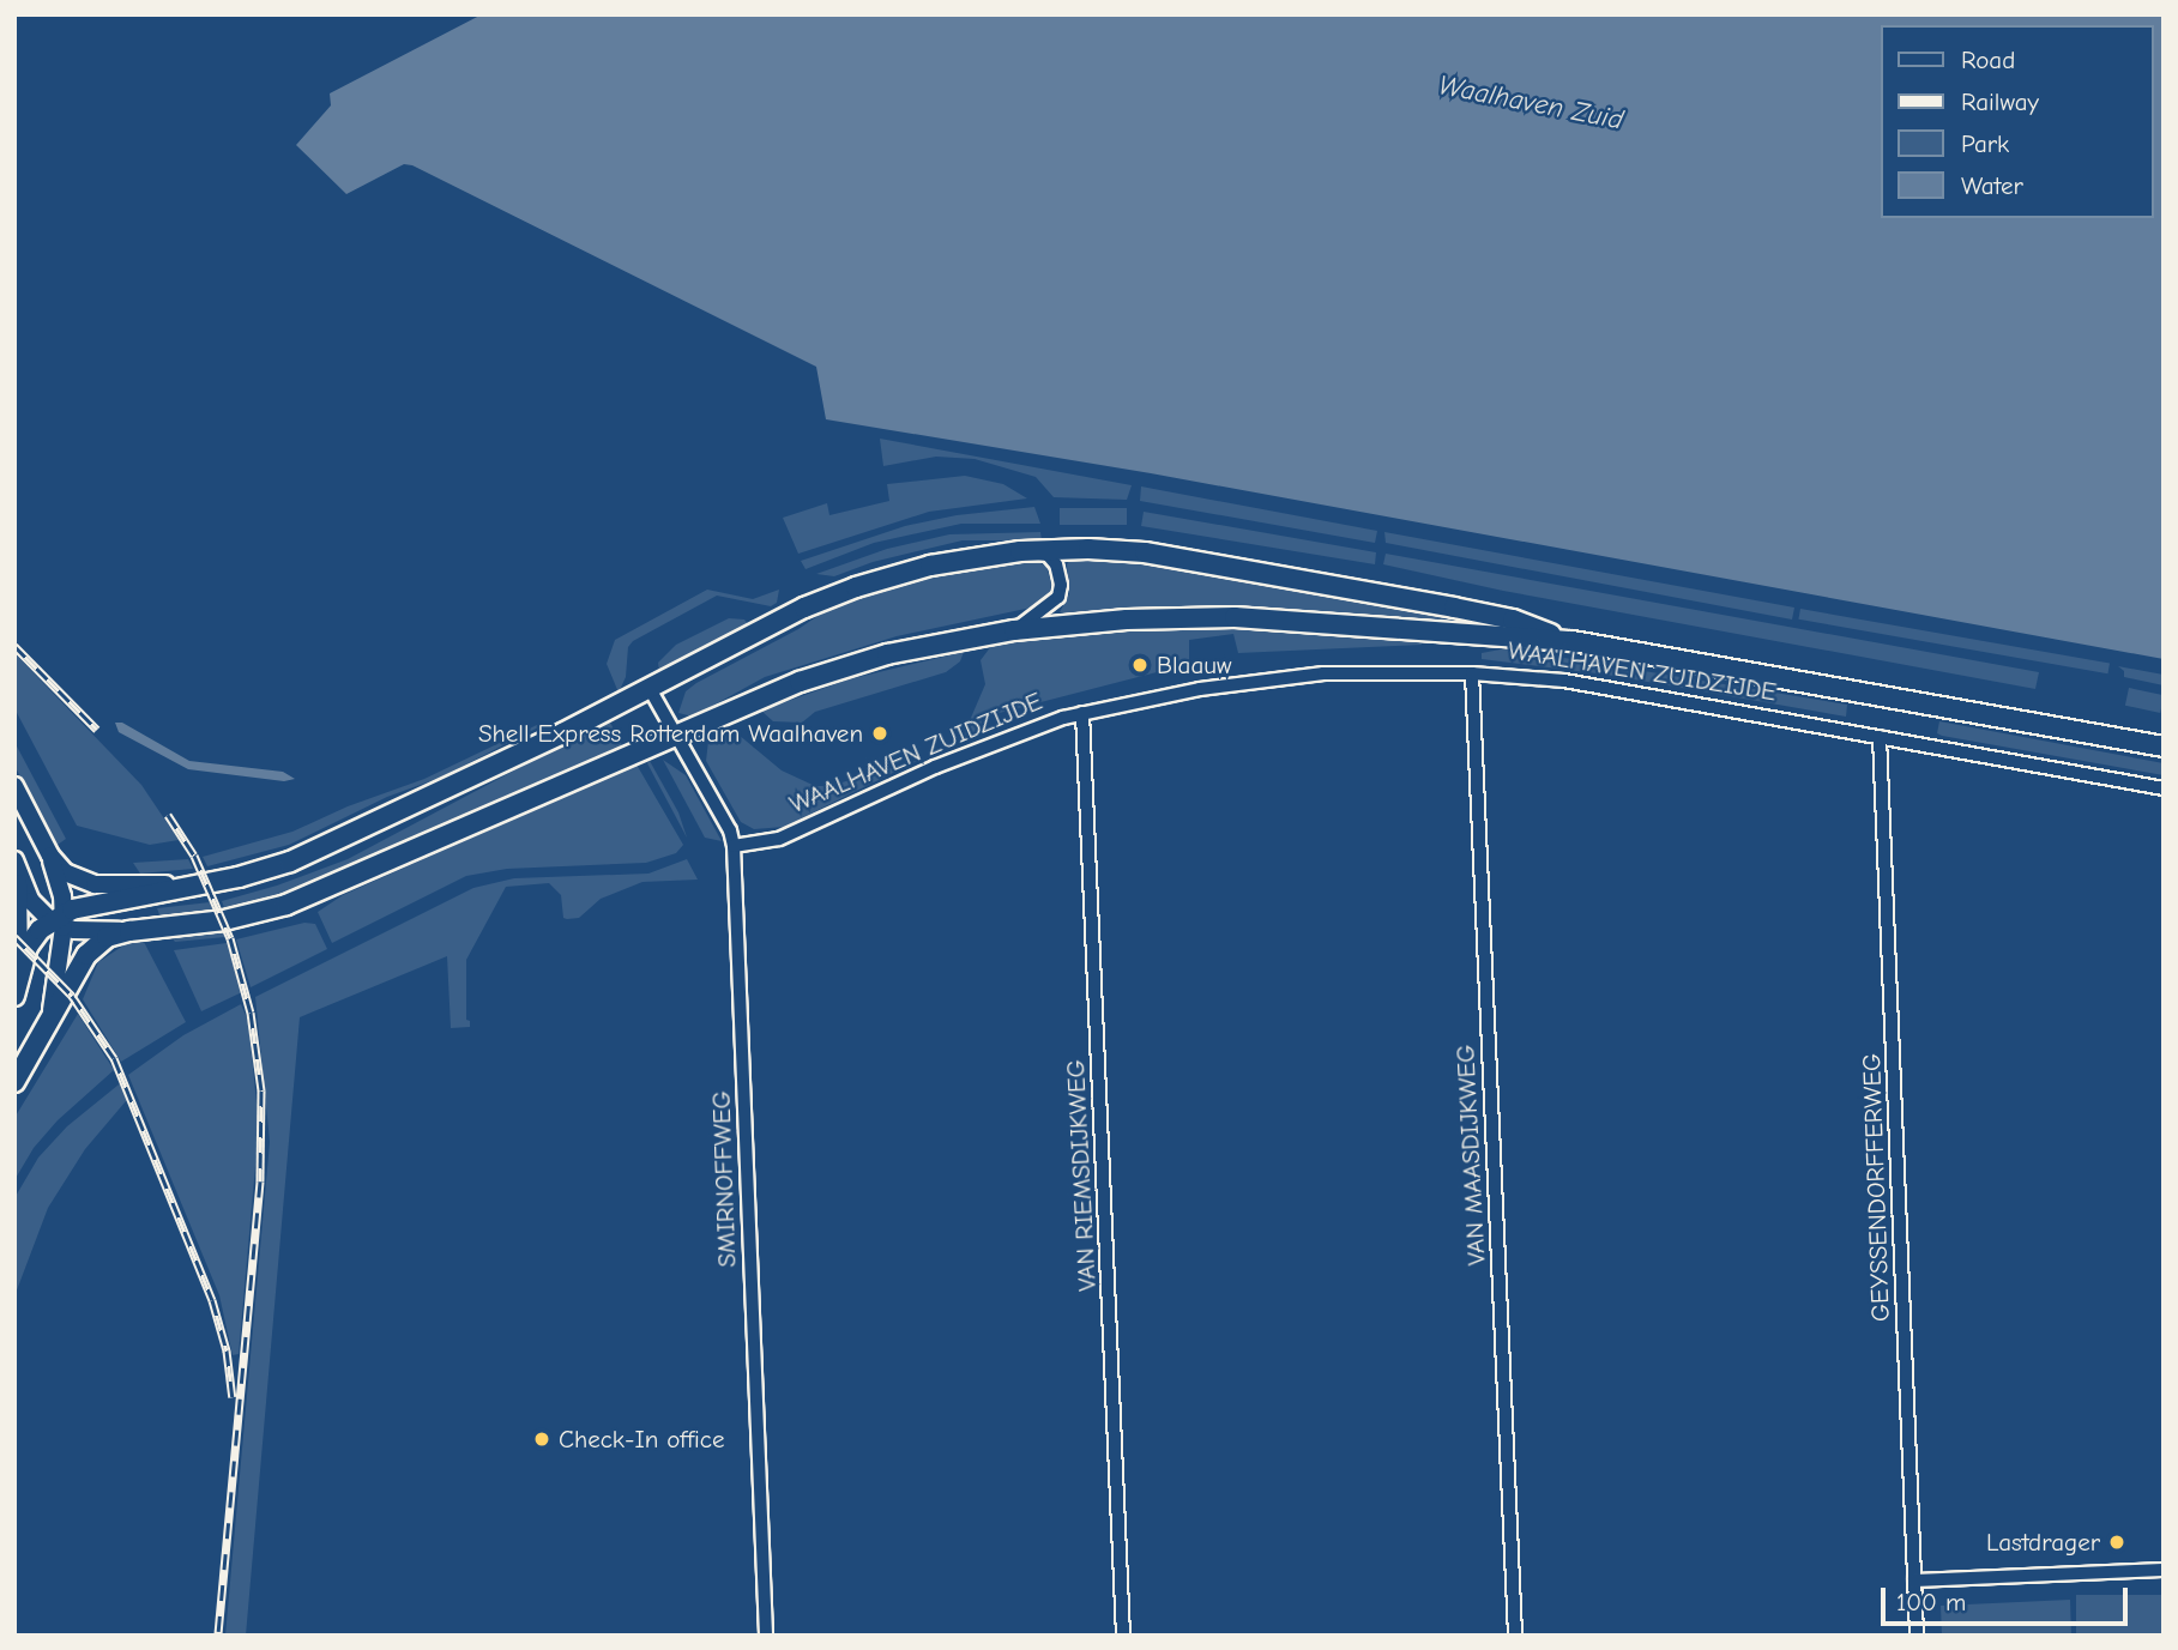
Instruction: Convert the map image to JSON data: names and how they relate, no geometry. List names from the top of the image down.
{
  "streets": {
    "main road": ["WAALHAVEN ZUIDZIJDE"],
    "street": [
      "VAN MAASDIJKWEG",
      "VAN RIEMSDIJKWEG",
      "SMIRNOFFWEG",
      "GEYSSENDORFFERWEG"
    ]
  },
  "crossings": [
    ["WAALHAVEN ZUIDZIJDE", "VAN MAASDIJKWEG"],
    ["WAALHAVEN ZUIDZIJDE", "VAN RIEMSDIJKWEG"],
    ["WAALHAVEN ZUIDZIJDE", "SMIRNOFFWEG"],
    ["WAALHAVEN ZUIDZIJDE", "GEYSSENDORFFERWEG"]
  ],
  "water": ["Waalhaven Zuid"],
  "places": [
    "Blaauw",
    "Shell Express Rotterdam Waalhaven",
    "Check-In office",
    "Lastdrager"
  ],
  "legend": [
    "Road",
    "Railway",
    "Park",
    "Water"
  ],
  "scale_bar": "100 m"
}
